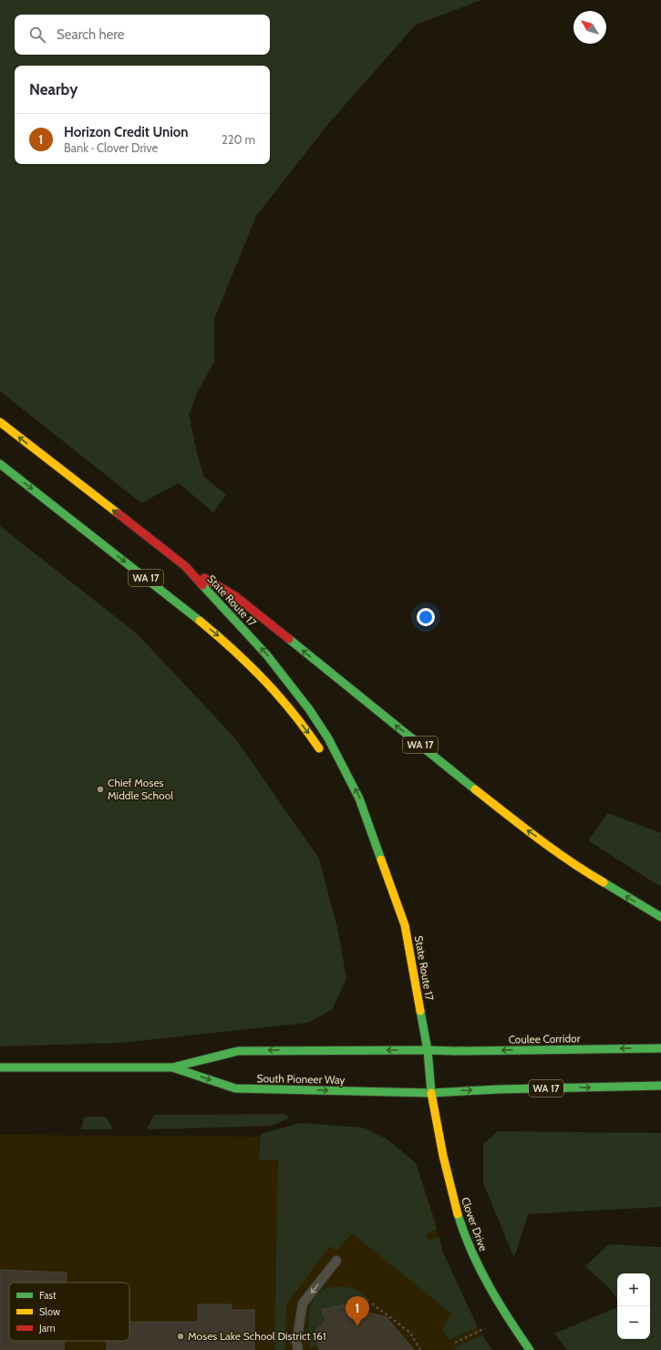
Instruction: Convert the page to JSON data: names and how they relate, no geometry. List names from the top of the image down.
{
  "streets": {
    "main road": [
      "WA 17",
      "State Route 17",
      "Coulee Corridor",
      "South Pioneer Way",
      "Clover Drive"
    ]
  },
  "crossings": [
    ["WA 17", "State Route 17"],
    ["WA 17", "South Pioneer Way"],
    ["WA 17", "Clover Drive"],
    ["State Route 17", "Coulee Corridor"],
    ["State Route 17", "South Pioneer Way"],
    ["State Route 17", "Clover Drive"],
    ["Coulee Corridor", "South Pioneer Way"],
    ["South Pioneer Way", "Clover Drive"]
  ],
  "places": ["Chief Moses Middle School", "Moses Lake School District 161"],
  "legend": ["Fast", "Slow", "Jam"],
  "north": "top left",
  "page": {
    "search": "Search here",
    "heading": "Nearby",
    "list": [
      {
        "mark": "1",
        "name": "Horizon Credit Union",
        "note": "Bank · Clover Drive",
        "value": "220 m"
      }
    ],
    "map_buttons": ["+", "−"],
    "pins": "1"
  }
}
